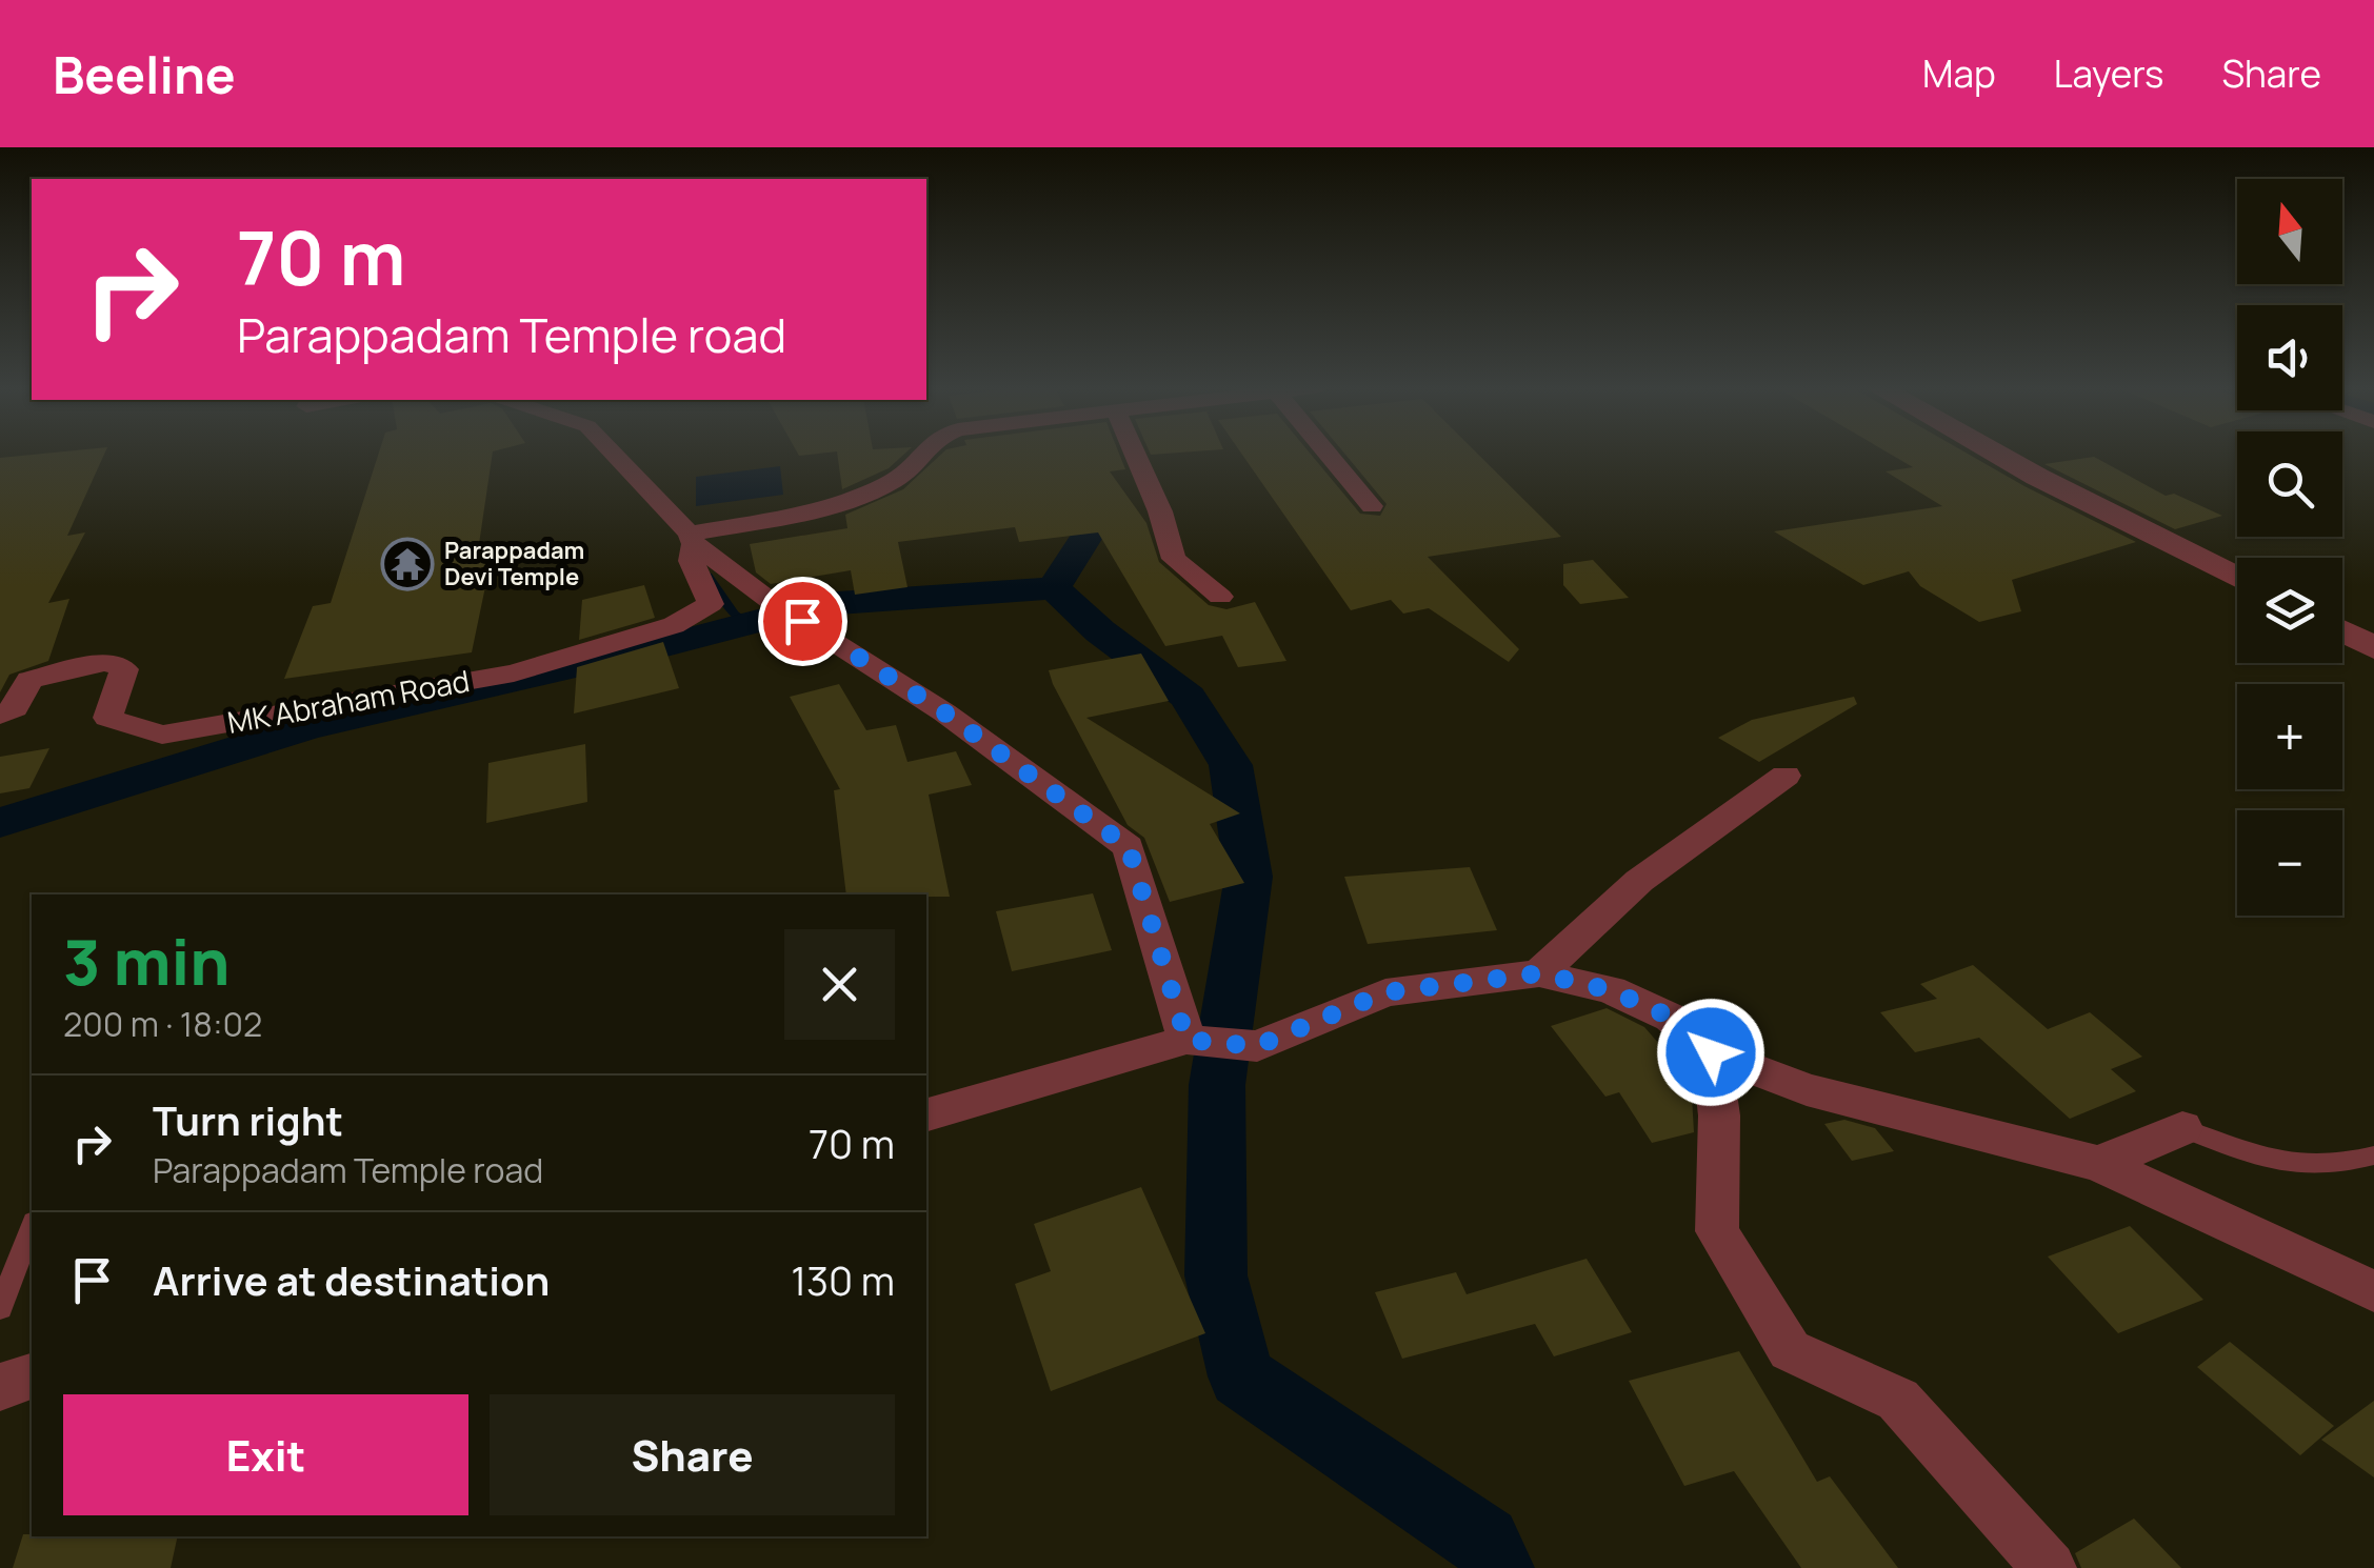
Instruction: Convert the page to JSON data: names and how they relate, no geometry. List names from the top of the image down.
{
  "streets": {
    "street": ["MK Abraham Road"]
  },
  "places": {
    "temple": ["Parappadam Devi Temple"]
  },
  "north": "top",
  "page": {
    "header": "Beeline",
    "nav": ["Map", "Layers", "Share"],
    "map_buttons": ["+", "−"],
    "turn": ["70 m", "Parappadam Temple road"],
    "heading": ["3 min", "200 m · 18:02"],
    "list": [
      {
        "name": "Turn right",
        "note": "Parappadam Temple road",
        "value": "70 m"
      },
      {
        "name": "Arrive at destination",
        "value": "130 m"
      }
    ],
    "buttons": ["Exit", "Share"]
  }
}
